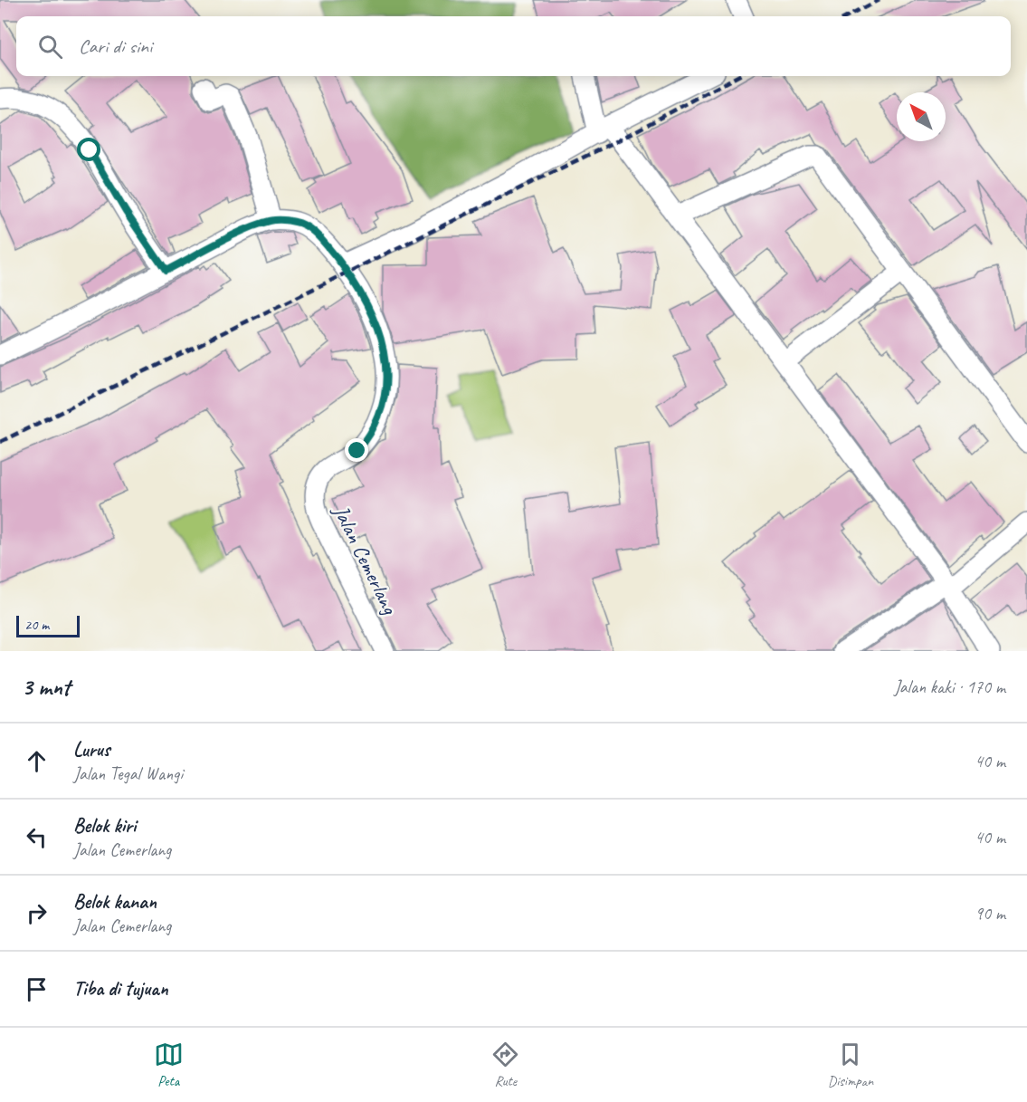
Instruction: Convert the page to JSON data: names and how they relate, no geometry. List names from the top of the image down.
{
  "streets": {
    "street": ["Jalan Cemerlang"]
  },
  "scale_bar": "20 m",
  "north": "top left",
  "page": {
    "search": "Cari di sini",
    "scale": "20 m",
    "heading": ["3 mnt", "Jalan kaki · 170 m"],
    "list": [
      ["Lurus", "Jalan Tegal Wangi", "40 m"],
      ["Belok kiri", "Jalan Cemerlang", "40 m"],
      ["Belok kanan", "Jalan Cemerlang", "90 m"],
      "Tiba di tujuan"
    ],
    "nav": ["Peta", "Rute", "Disimpan"]
  }
}
